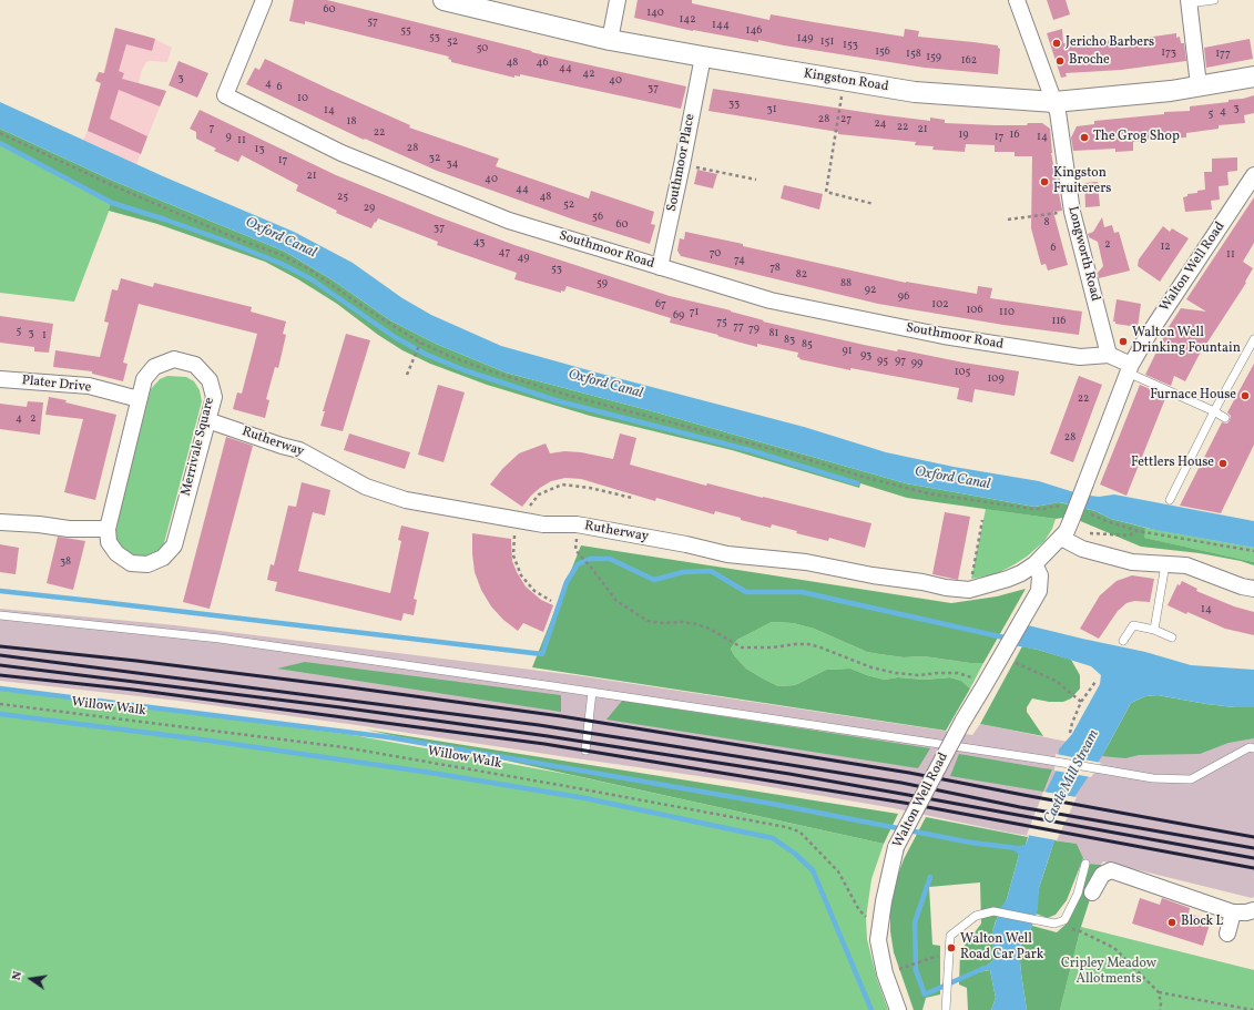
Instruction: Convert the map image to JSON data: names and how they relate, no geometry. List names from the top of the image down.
{
  "streets": {
    "street": [
      "Kingston Road",
      "Southmoor Place",
      "Southmoor Road",
      "Longworth Road",
      "Walton Well Road",
      "Plater Drive",
      "Rutherway",
      "Merrivale Square"
    ],
    "path": ["Willow Walk"]
  },
  "crossings": [
    ["Kingston Road", "Southmoor Place"],
    ["Kingston Road", "Longworth Road"],
    ["Southmoor Place", "Southmoor Road"],
    ["Southmoor Road", "Longworth Road"],
    ["Walton Well Road", "Rutherway"],
    ["Walton Well Road", "Willow Walk"],
    ["Plater Drive", "Merrivale Square"],
    ["Rutherway", "Merrivale Square"]
  ],
  "water": ["Oxford Canal", "Castle Mill Stream"],
  "parks": ["Cripley Meadow Allotments"],
  "places": [
    "Jericho Barbers",
    "Broche",
    "The Grog Shop",
    "Kingston Fruiterers",
    "Walton Well Drinking Fountain",
    "Furnace House",
    "Fettlers House",
    "Block L",
    "Walton Well Road Car Park"
  ],
  "house_numbers": [
    "60",
    "140",
    "142",
    "57",
    "144",
    "55",
    "146",
    "53",
    "149",
    "52",
    "151",
    "153",
    "50",
    "156",
    "173",
    "158",
    "177",
    "159",
    "162",
    "48",
    "46",
    "44",
    "42",
    "3",
    "40",
    "4",
    "6",
    "37",
    "10",
    "33",
    "3",
    "31",
    "14",
    "4",
    "5",
    "28",
    "27",
    "18",
    "24",
    "22",
    "7",
    "21",
    "22",
    "19",
    "16",
    "9",
    "17",
    "14",
    "11",
    "28",
    "13",
    "32",
    "17",
    "34",
    "21",
    "40",
    "44",
    "25",
    "48",
    "52",
    "29",
    "56",
    "8",
    "60",
    "37",
    "43",
    "2",
    "12",
    "6",
    "47",
    "70",
    "11",
    "49",
    "74",
    "78",
    "53",
    "82",
    "59",
    "88",
    "92",
    "96",
    "67",
    "102",
    "106",
    "71",
    "110",
    "69",
    "116",
    "75",
    "77",
    "79",
    "5",
    "3",
    "81",
    "1",
    "83",
    "85",
    "91",
    "93",
    "95",
    "97",
    "99",
    "105",
    "109",
    "22",
    "4",
    "2",
    "28",
    "38",
    "14"
  ],
  "north": "left"
}
